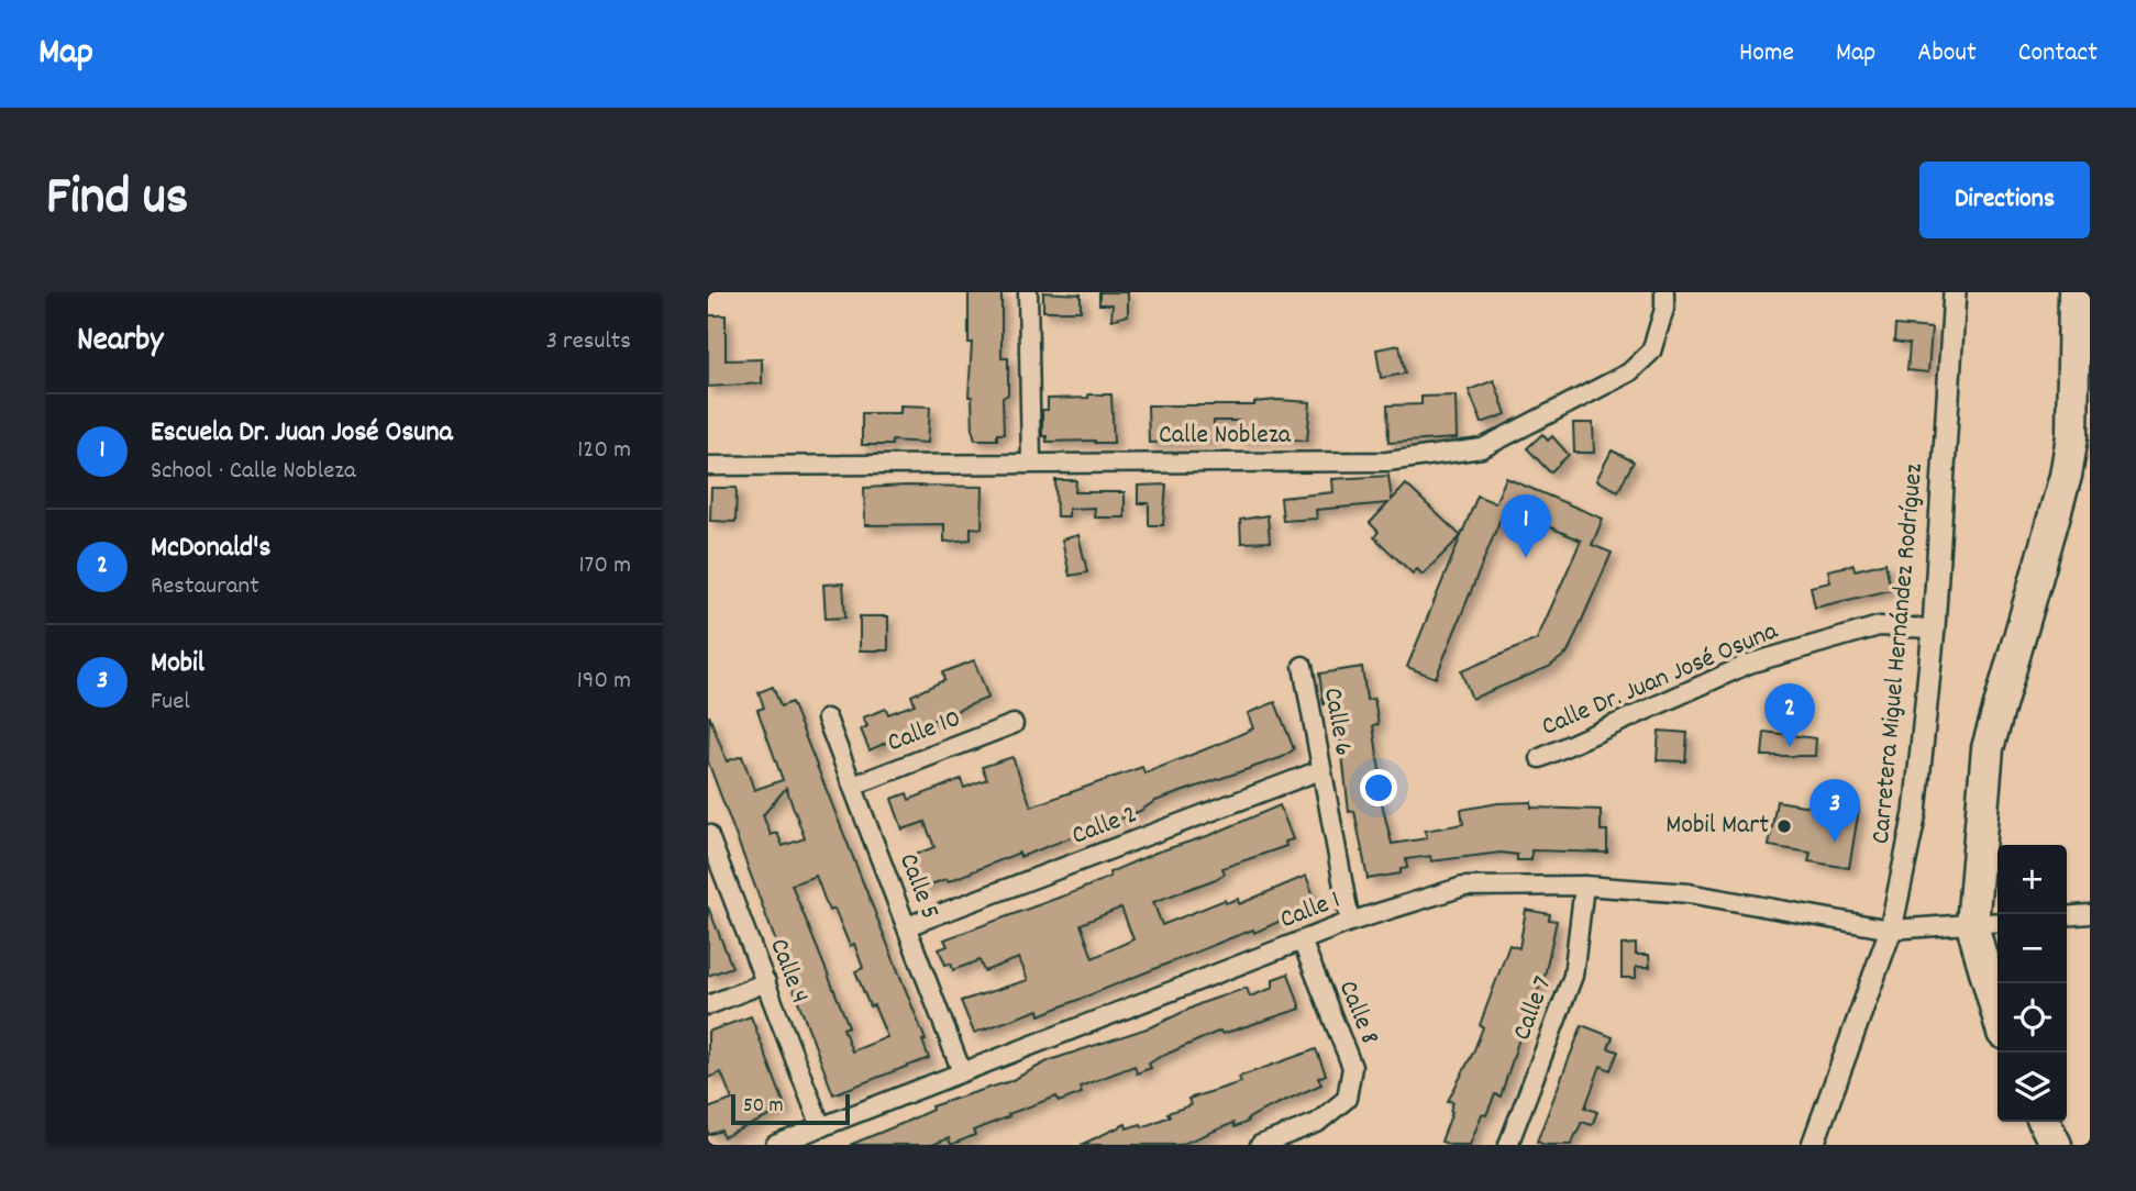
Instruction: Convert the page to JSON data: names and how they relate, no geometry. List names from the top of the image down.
{
  "streets": {
    "street": [
      "Calle Nobleza",
      "Carretera Miguel Hernández Rodríguez",
      "Calle Dr. Juan José Osuna",
      "Calle 6",
      "Calle 10",
      "Calle 2",
      "Calle 5",
      "Calle 1",
      "Calle 4",
      "Calle 7",
      "Calle 8"
    ]
  },
  "crossings": [
    ["Carretera Miguel Hernández Rodríguez", "Calle Dr. Juan José Osuna"],
    ["Carretera Miguel Hernández Rodríguez", "Calle 1"],
    ["Calle 6", "Calle 2"],
    ["Calle 6", "Calle 1"],
    ["Calle 10", "Calle 5"],
    ["Calle 2", "Calle 5"],
    ["Calle 5", "Calle 1"],
    ["Calle 1", "Calle 4"],
    ["Calle 1", "Calle 7"],
    ["Calle 1", "Calle 8"]
  ],
  "places": ["Mobil Mart"],
  "scale_bar": "50 m",
  "page": {
    "header": "Map",
    "nav": [
      "Home",
      "Map",
      "About",
      "Contact"
    ],
    "title": "Find us",
    "buttons": "Directions",
    "heading": ["Nearby", "3 results"],
    "list": [
      {
        "mark": "1",
        "name": "Escuela Dr. Juan José Osuna",
        "note": "School · Calle Nobleza",
        "value": "120 m"
      },
      {
        "mark": "2",
        "name": "McDonald's",
        "note": "Restaurant",
        "value": "170 m"
      },
      {
        "mark": "3",
        "name": "Mobil",
        "note": "Fuel",
        "value": "190 m"
      }
    ],
    "pins": ["1", "2", "3"],
    "map_buttons": ["+", "−"],
    "scale": "50 m"
  }
}
